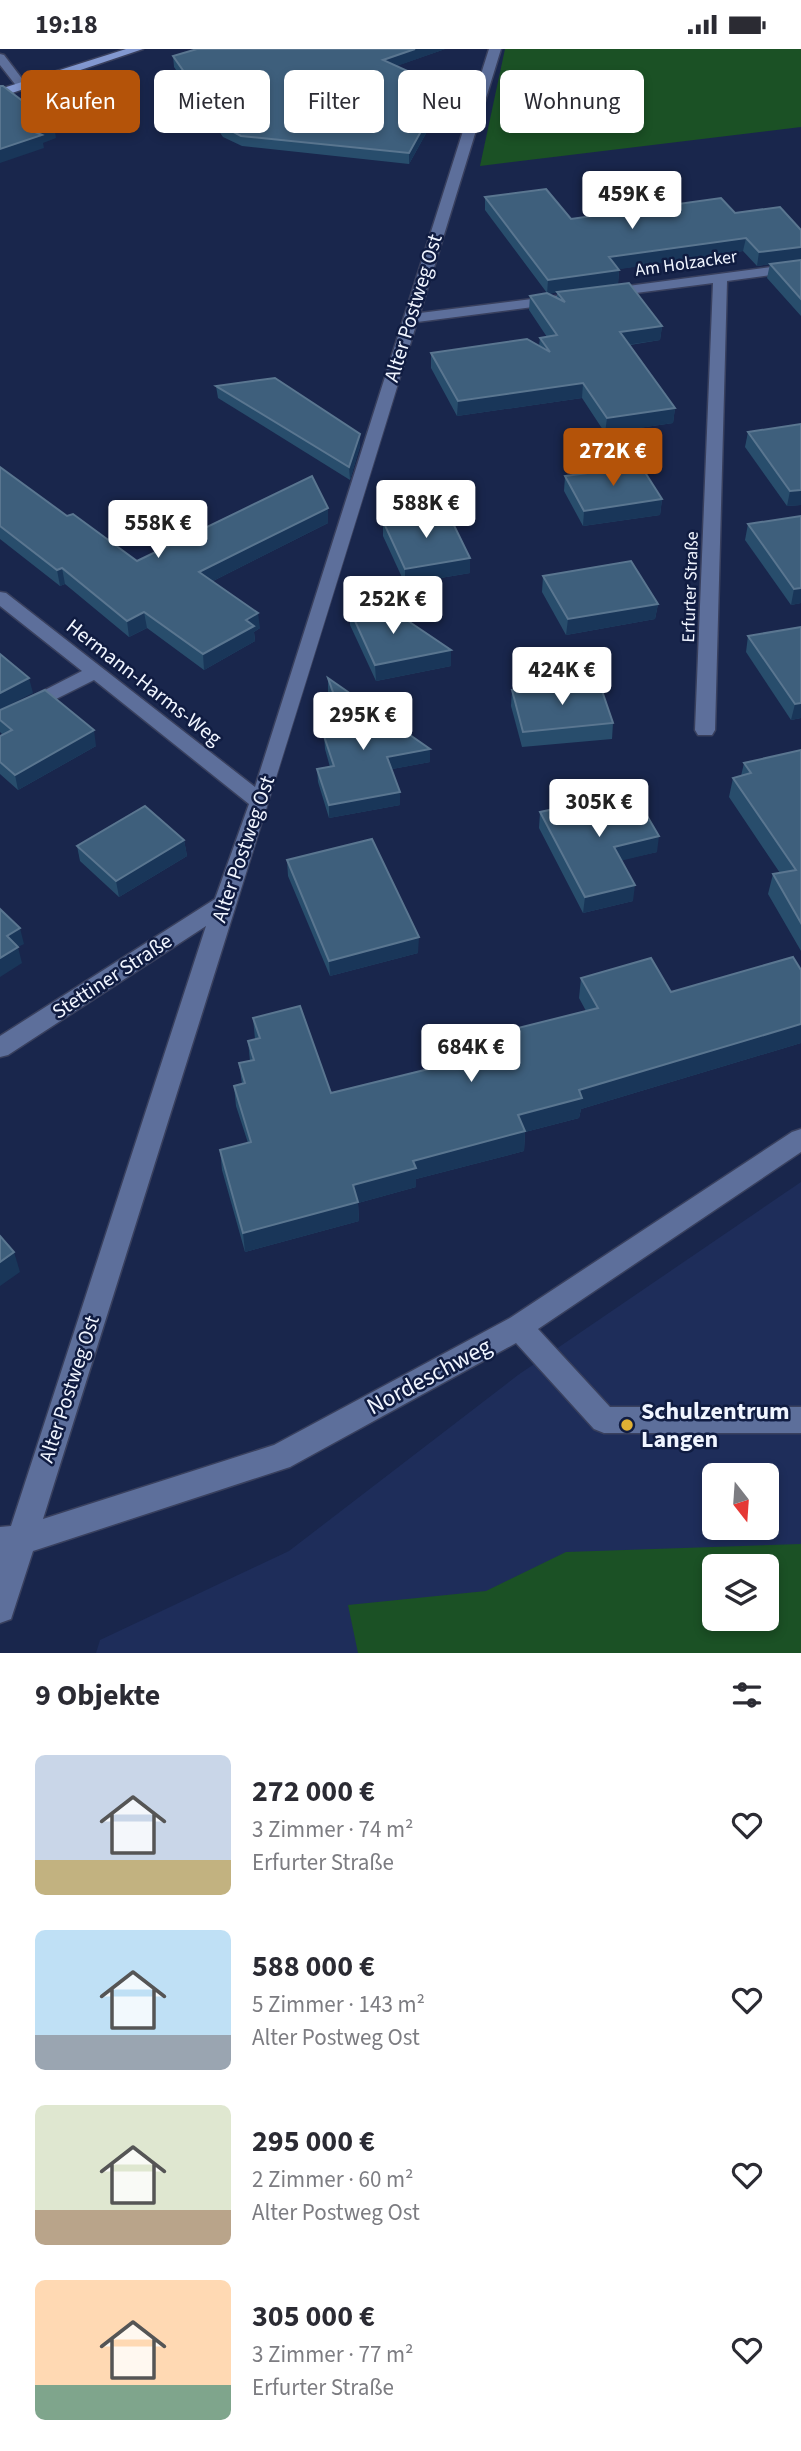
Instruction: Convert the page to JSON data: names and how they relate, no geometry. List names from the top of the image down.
{
  "streets": {
    "street": [
      "Am Holzacker",
      "Alter Postweg Ost",
      "Erfurter Straße",
      "Hermann-Harms-Weg",
      "Stettiner Straße",
      "Nordeschweg"
    ]
  },
  "crossings": [
    ["Am Holzacker", "Alter Postweg Ost"],
    ["Am Holzacker", "Erfurter Straße"],
    ["Alter Postweg Ost", "Hermann-Harms-Weg"],
    ["Alter Postweg Ost", "Stettiner Straße"],
    ["Alter Postweg Ost", "Nordeschweg"]
  ],
  "places": ["Schulzentrum Langen"],
  "north": "bottom",
  "page": {
    "status": "19:18",
    "chip": [
      "Kaufen",
      "Mieten",
      "Filter",
      "Neu",
      "Wohnung"
    ],
    "price": [
      "459K €",
      "272K €",
      "588K €",
      "558K €",
      "252K €",
      "424K €",
      "295K €",
      "305K €",
      "684K €"
    ],
    "heading": "9 Objekte",
    "list": [
      {
        "name": "272 000 €",
        "note": "3 Zimmer · 74 m² · Erfurter Straße"
      },
      {
        "name": "588 000 €",
        "note": "5 Zimmer · 143 m² · Alter Postweg Ost"
      },
      {
        "name": "295 000 €",
        "note": "2 Zimmer · 60 m² · Alter Postweg Ost"
      },
      {
        "name": "305 000 €",
        "note": "3 Zimmer · 77 m² · Erfurter Straße"
      }
    ]
  }
}
